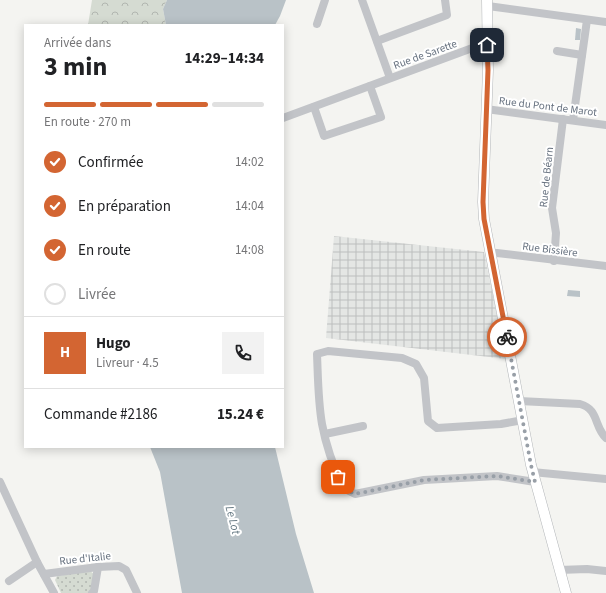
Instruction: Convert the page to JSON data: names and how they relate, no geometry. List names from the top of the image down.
{
  "streets": {
    "street": [
      "Rue de Sarette",
      "Rue du Pont de Marot",
      "Rue de Béarn",
      "Rue Bissière",
      "Rue d'Italie"
    ]
  },
  "crossings": [
    ["Rue du Pont de Marot", "Rue de Béarn"],
    ["Rue de Béarn", "Rue Bissière"]
  ],
  "water": ["Le Lot"],
  "page": {
    "heading": ["3 min", "Arrivée dans", "14:29–14:34"],
    "panel": [
      "Hugo",
      "Livreur · 4.5",
      "Commande #2186",
      "15.24 €"
    ],
    "bar": "En route · 270 m",
    "list": [
      ["Confirmée", "14:02"],
      ["En préparation", "14:04"],
      ["En route", "14:08"],
      "Livrée"
    ],
    "round": "H"
  }
}
